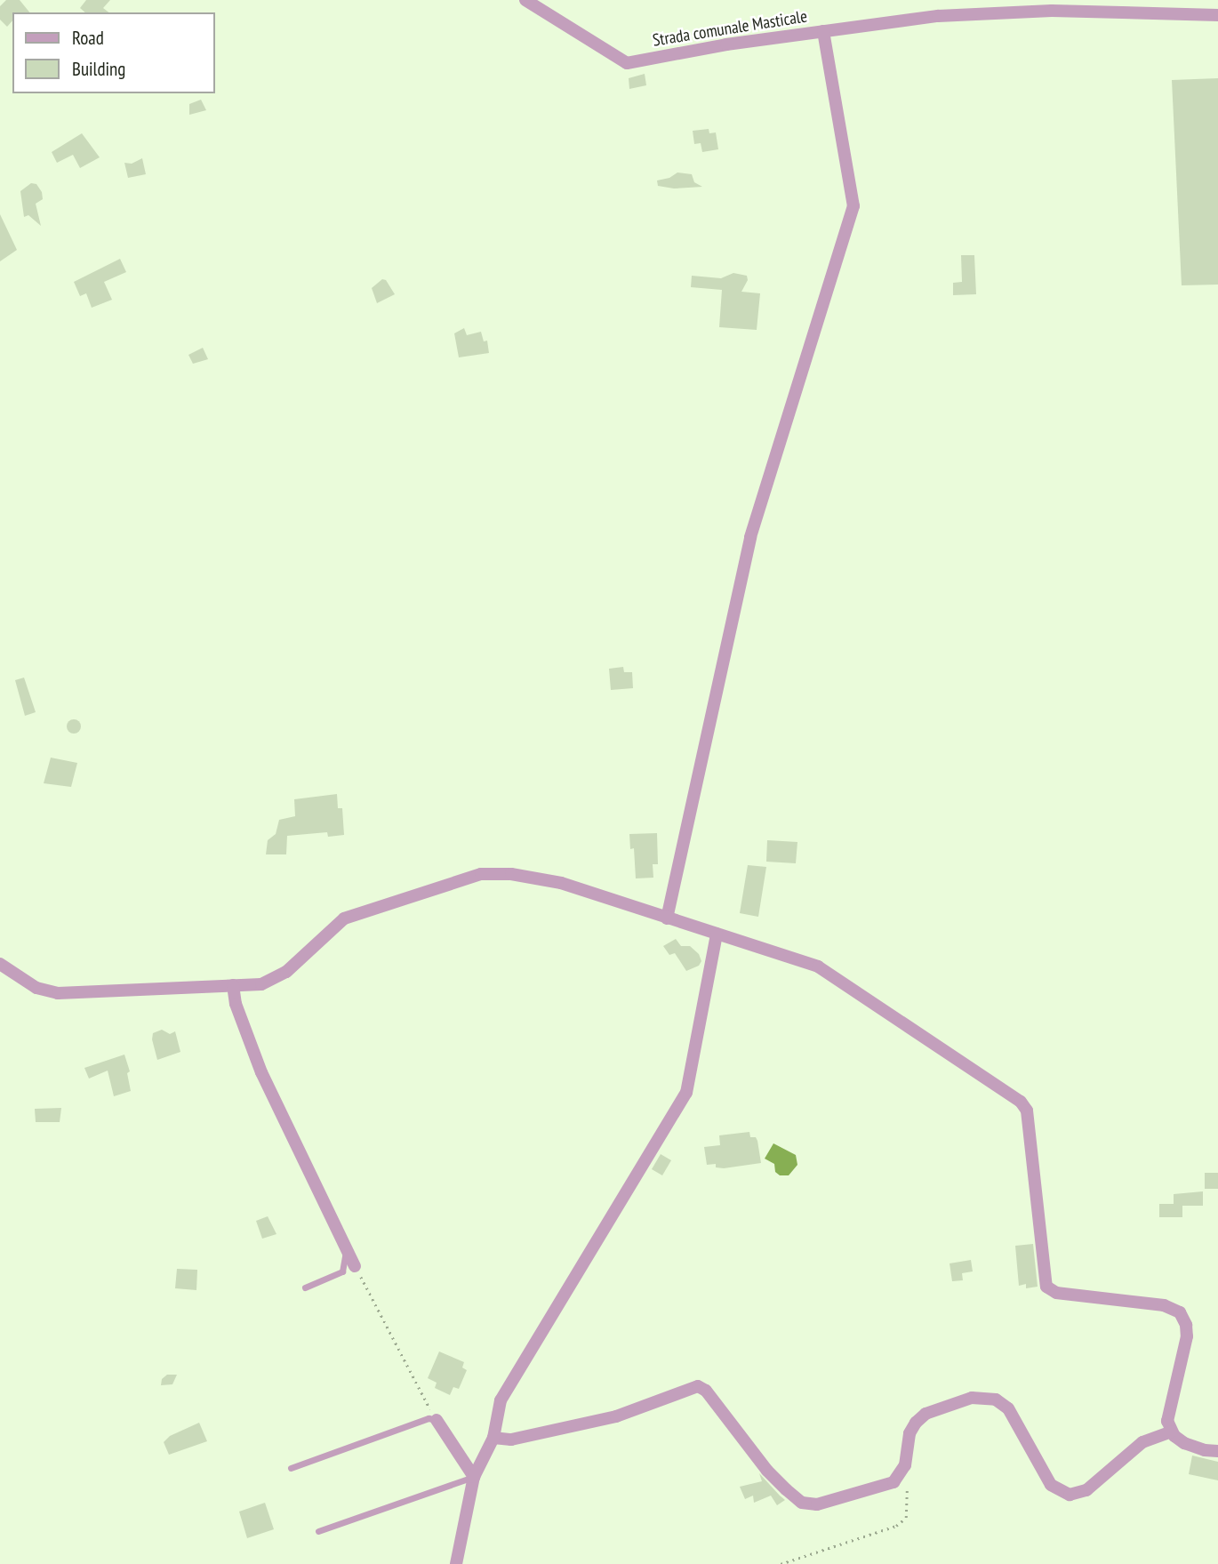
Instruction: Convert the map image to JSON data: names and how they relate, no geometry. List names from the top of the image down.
{
  "streets": {
    "street": ["Strada comunale Masticale"]
  },
  "legend": ["Road", "Building"]
}
